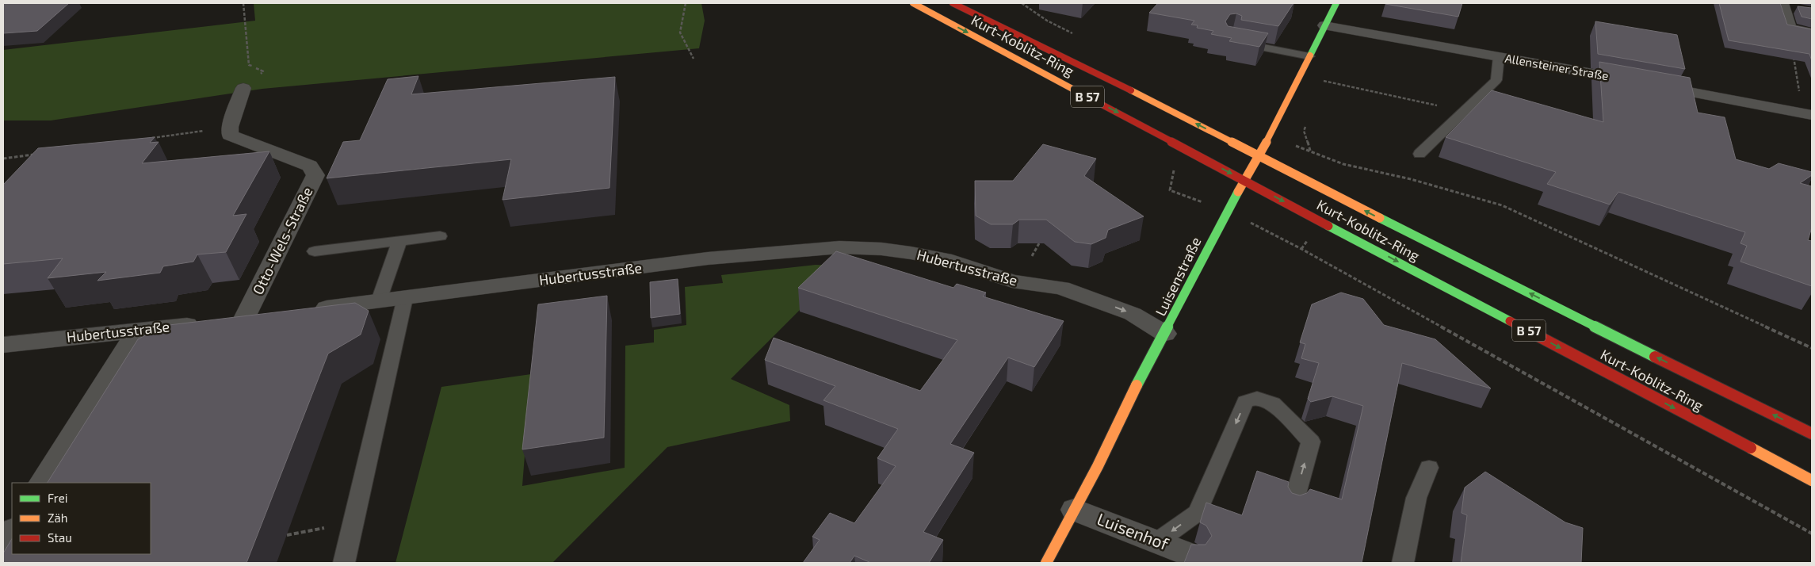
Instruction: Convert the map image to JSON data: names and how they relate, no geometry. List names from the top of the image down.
{
  "streets": {
    "main road": ["Kurt-Koblitz-Ring", "B 57", "Luisenstraße"],
    "street": [
      "Allensteiner Straße",
      "Otto-Wels-Straße",
      "Hubertusstraße",
      "Luisenhof"
    ]
  },
  "crossings": [
    ["Kurt-Koblitz-Ring", "Luisenstraße"],
    ["Allensteiner Straße", "Luisenstraße"],
    ["Otto-Wels-Straße", "Hubertusstraße"],
    ["Hubertusstraße", "Luisenstraße"],
    ["Luisenstraße", "Luisenhof"]
  ],
  "one_way": ["Hubertusstraße"],
  "legend": ["Frei", "Zäh", "Stau"]
}
